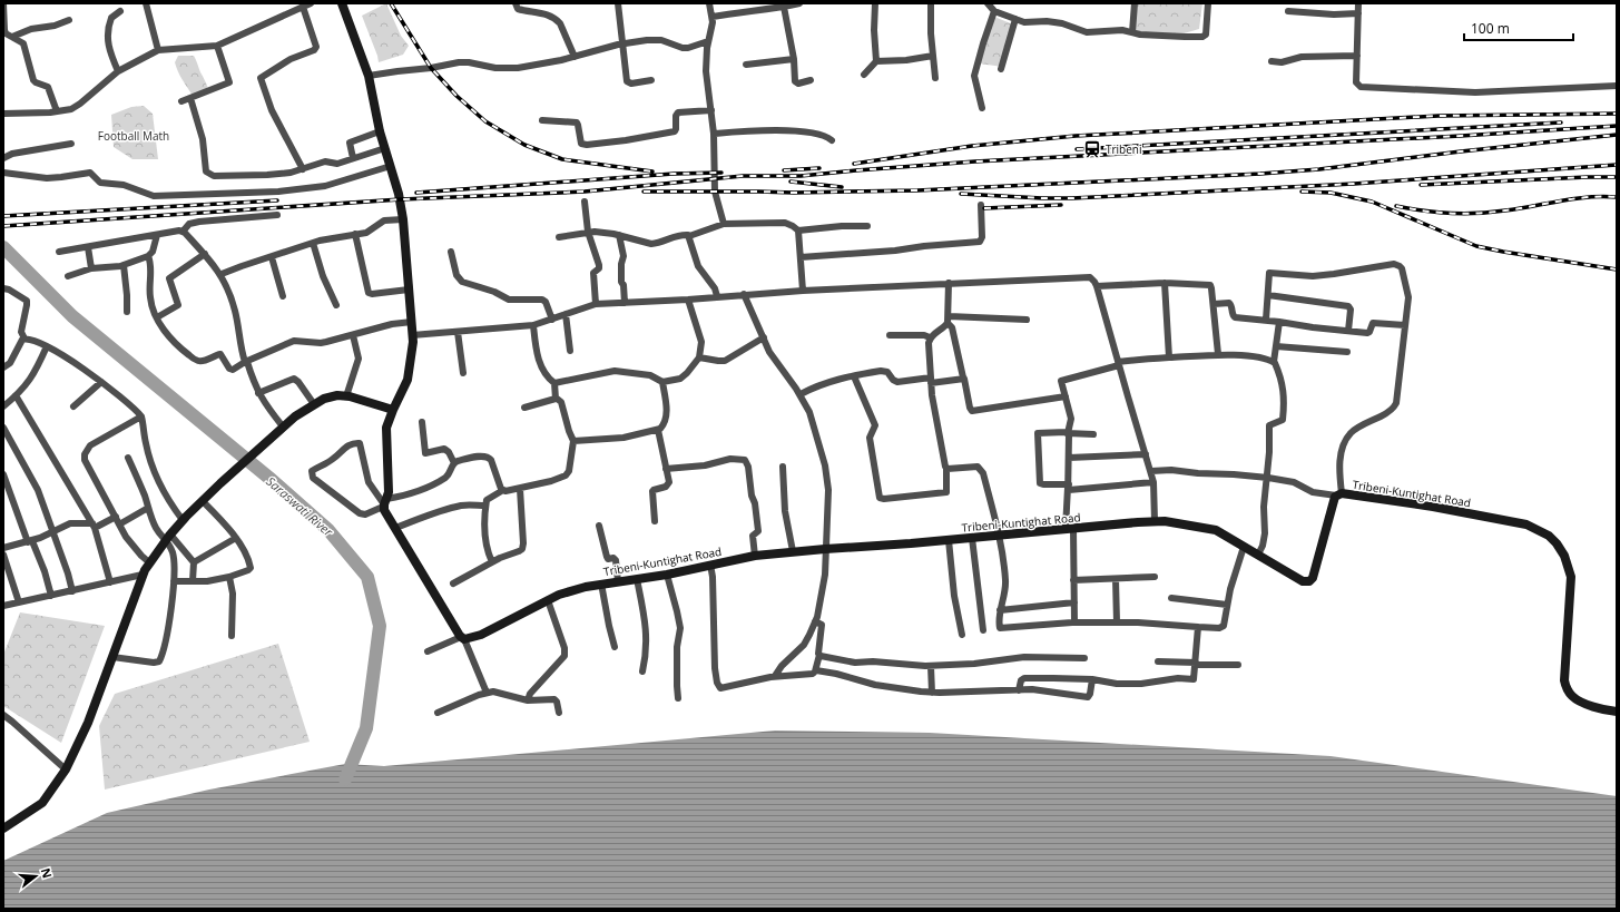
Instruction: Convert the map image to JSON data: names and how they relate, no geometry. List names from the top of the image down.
{
  "streets": {
    "main road": ["Tribeni-Kuntighat Road"]
  },
  "water": ["Saraswati River"],
  "parks": ["Football Math"],
  "places": {
    "station": ["Tribeni"]
  },
  "scale_bar": "100 m",
  "north": "right"
}
